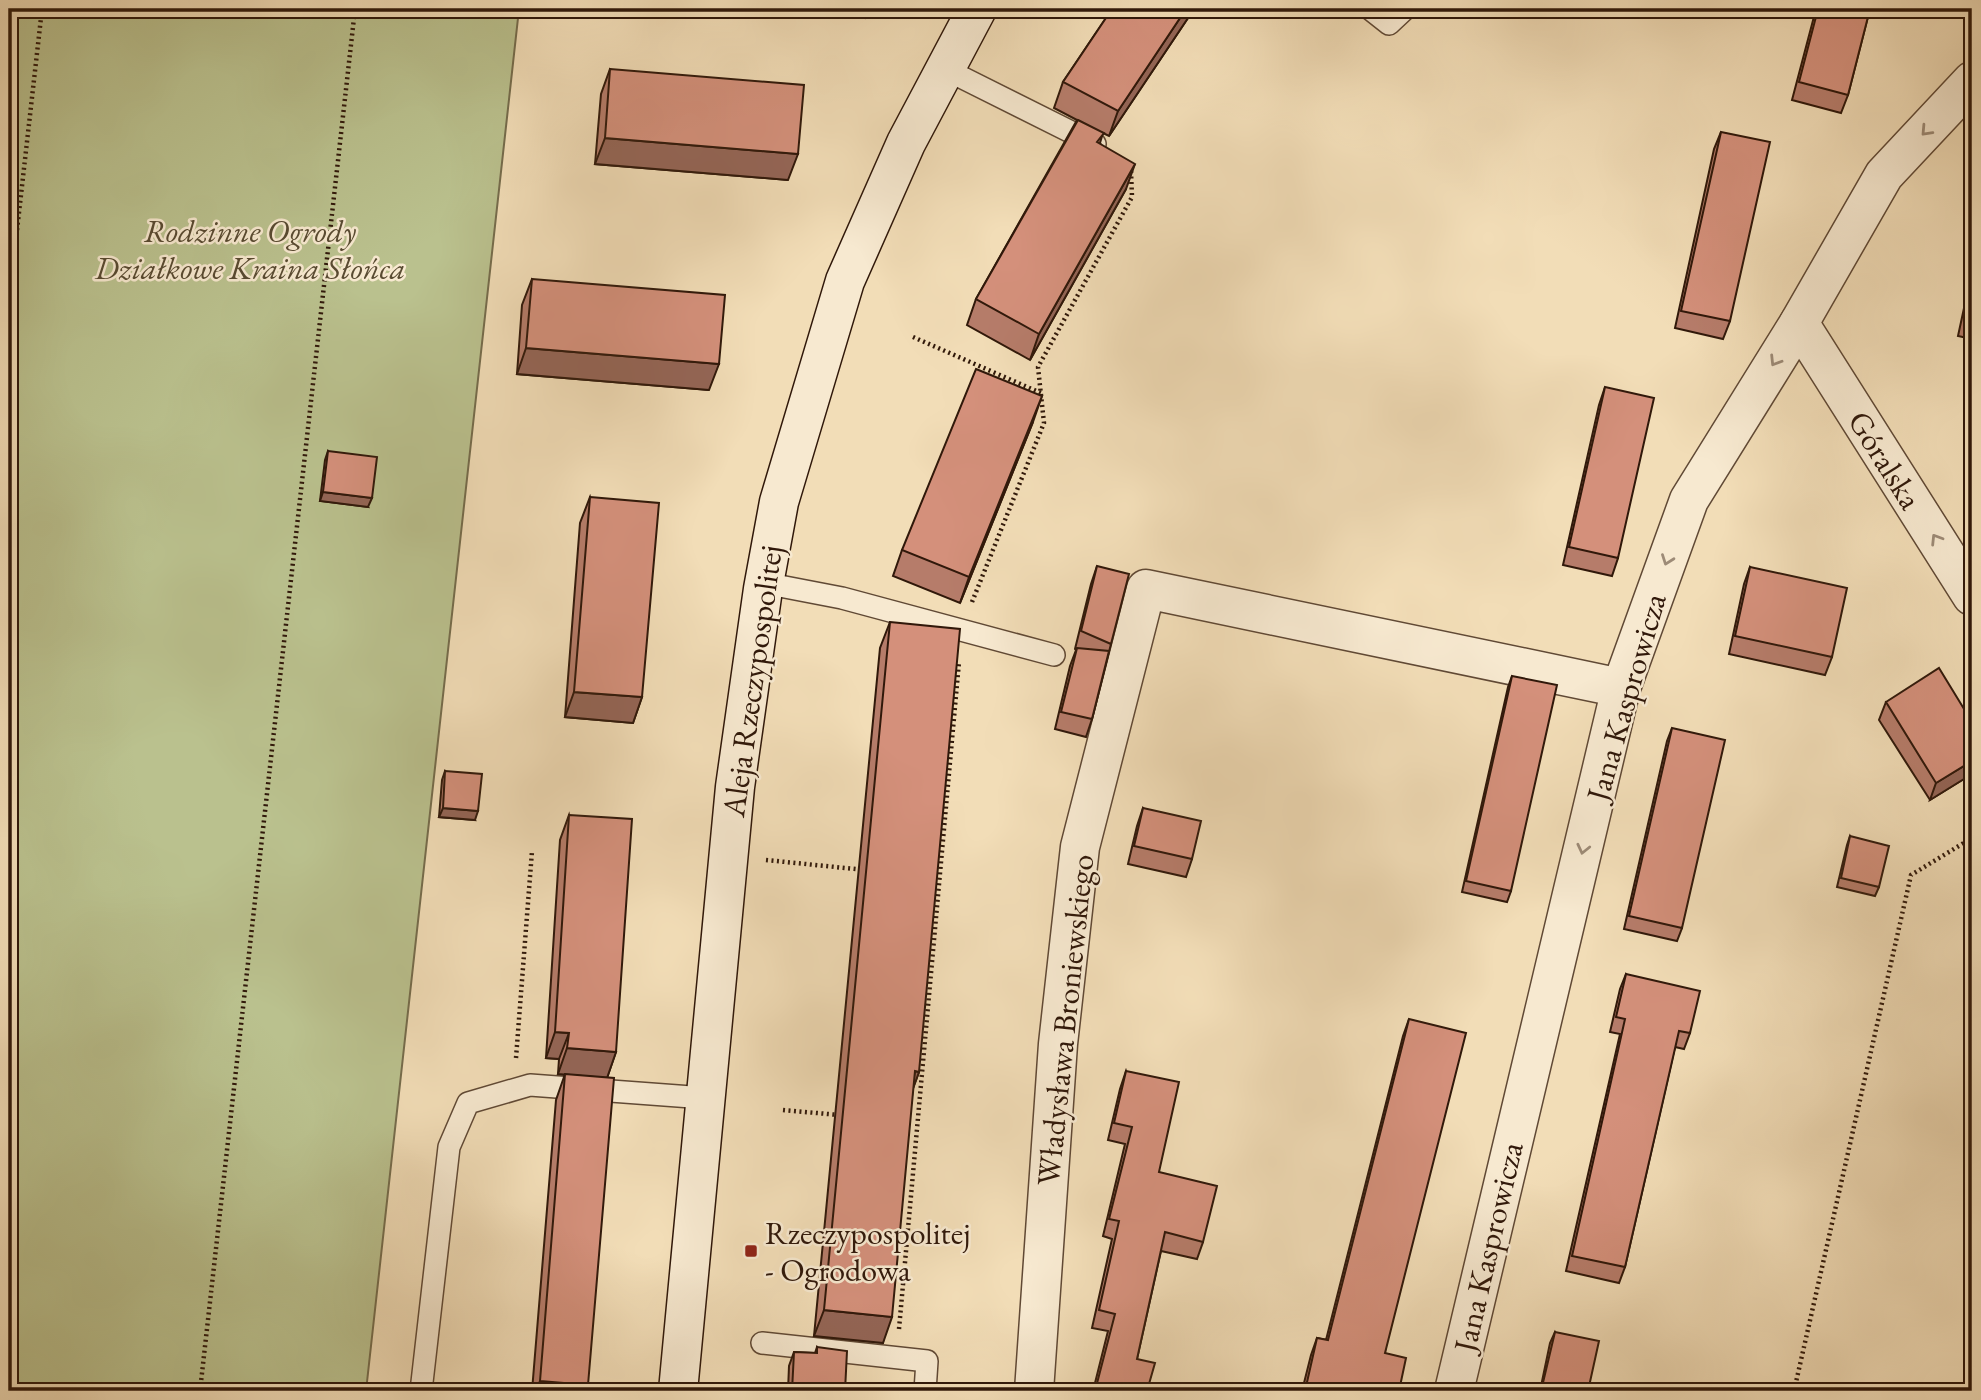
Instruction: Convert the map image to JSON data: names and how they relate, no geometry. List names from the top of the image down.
{
  "streets": {
    "street": [
      "Góralska",
      "Aleja Rzeczypospolitej",
      "Jana Kasprowicza",
      "Władysława Broniewskiego"
    ]
  },
  "crossings": [
    ["Góralska", "Jana Kasprowicza"],
    ["Jana Kasprowicza", "Władysława Broniewskiego"]
  ],
  "one_way": ["Góralska", "Jana Kasprowicza"],
  "parks": ["Rodzinne Ogrody Działkowe Kraina Słońca"],
  "places": {
    "transit": ["Rzeczypospolitej - Ogrodowa"]
  }
}
